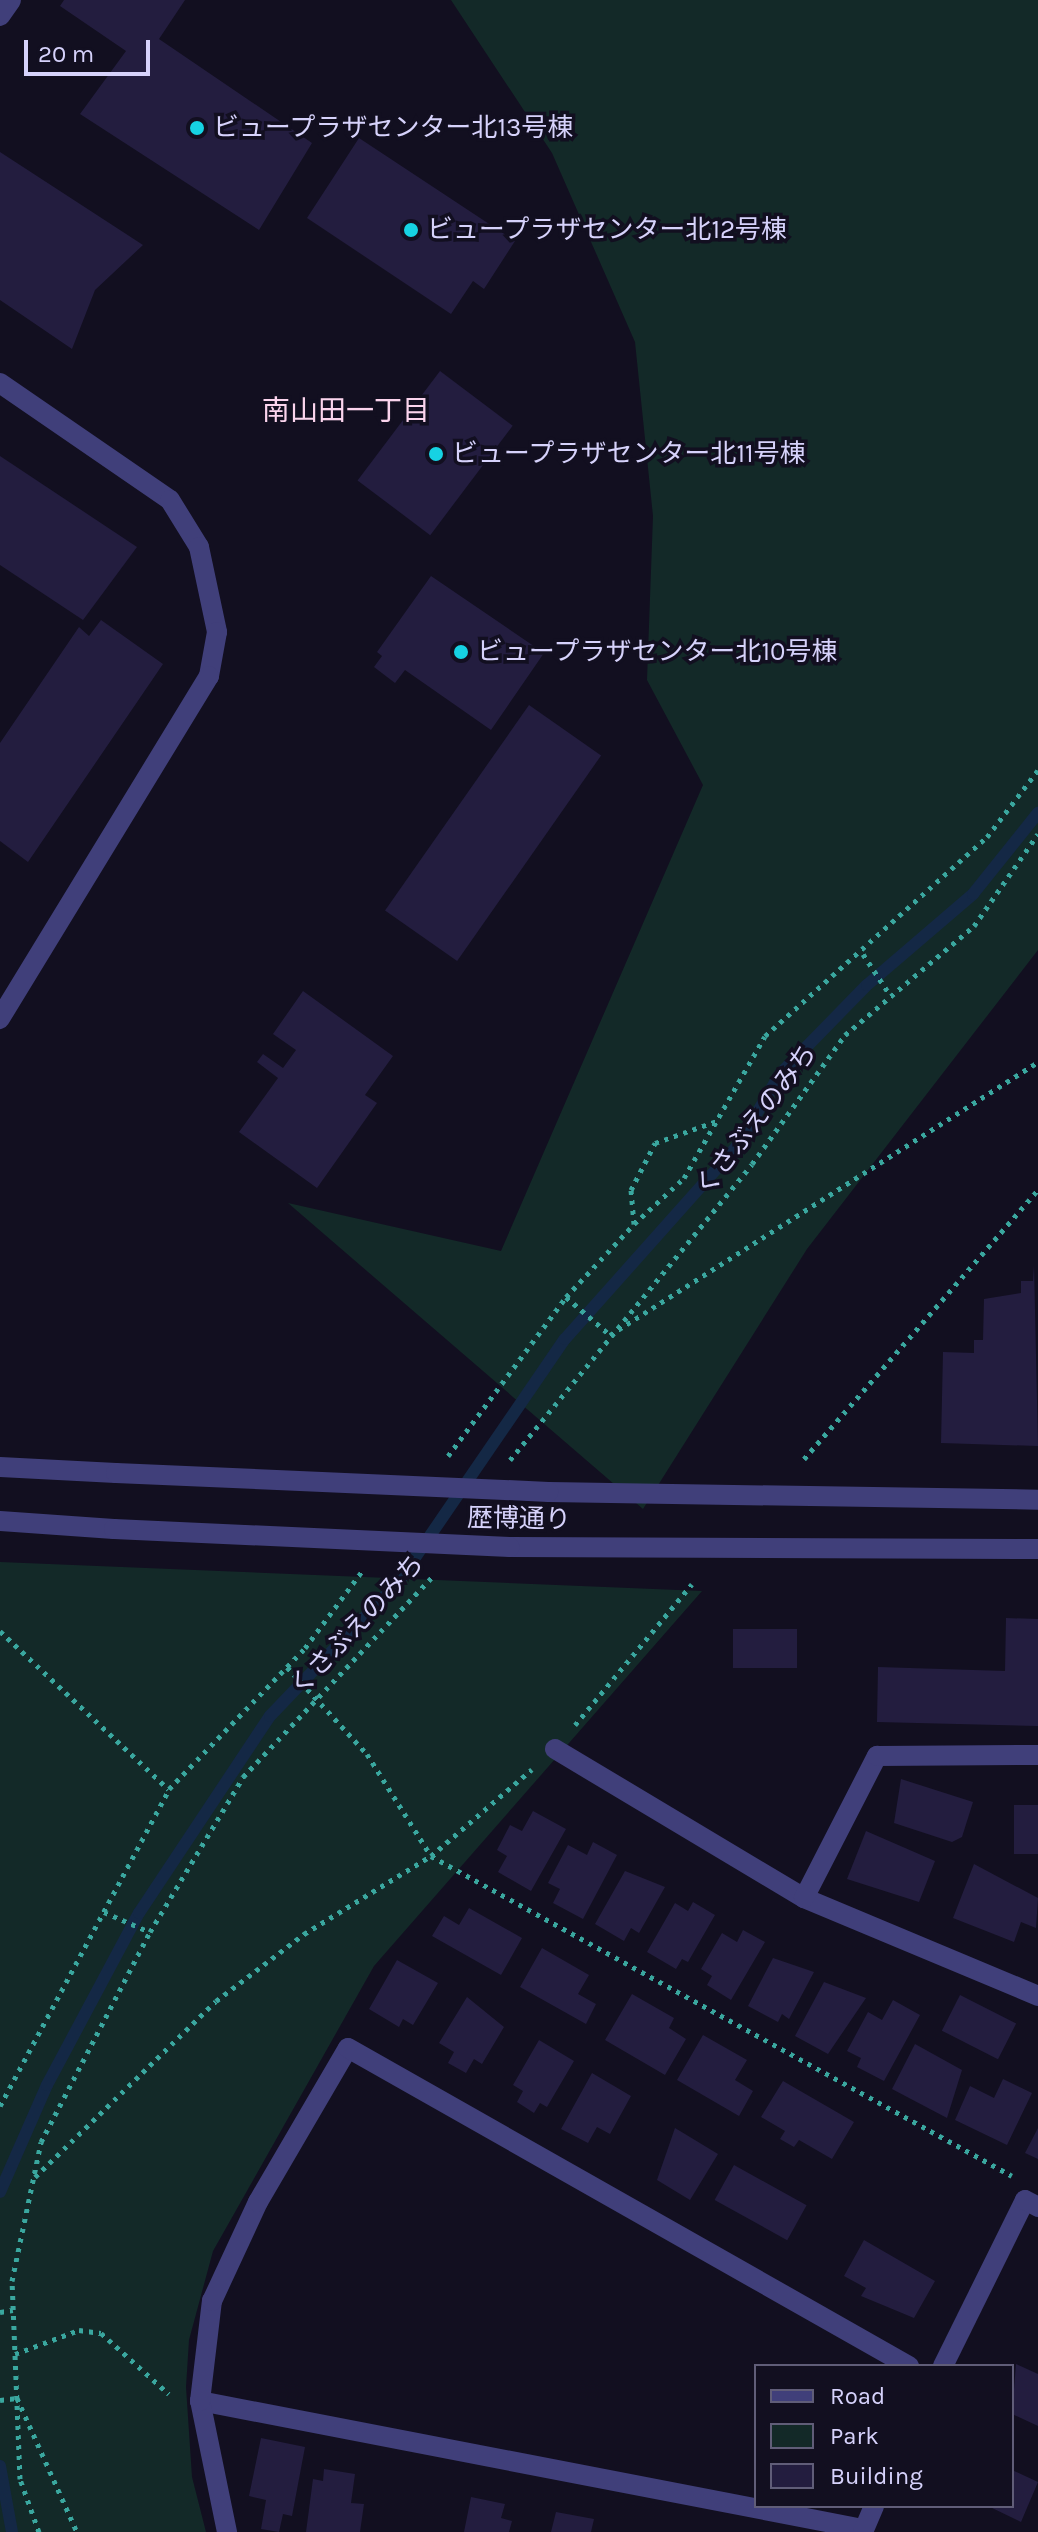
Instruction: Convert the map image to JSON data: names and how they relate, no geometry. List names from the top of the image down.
{
  "streets": {
    "street": ["歴博通り"],
    "path": ["くさぶえのみち"]
  },
  "districts": ["南山田一丁目"],
  "places": [
    "ビュープラザセンター北13号棟",
    "ビュープラザセンター北12号棟",
    "ビュープラザセンター北11号棟",
    "ビュープラザセンター北10号棟"
  ],
  "legend": ["Road", "Park", "Building"],
  "scale_bar": "20 m"
}
